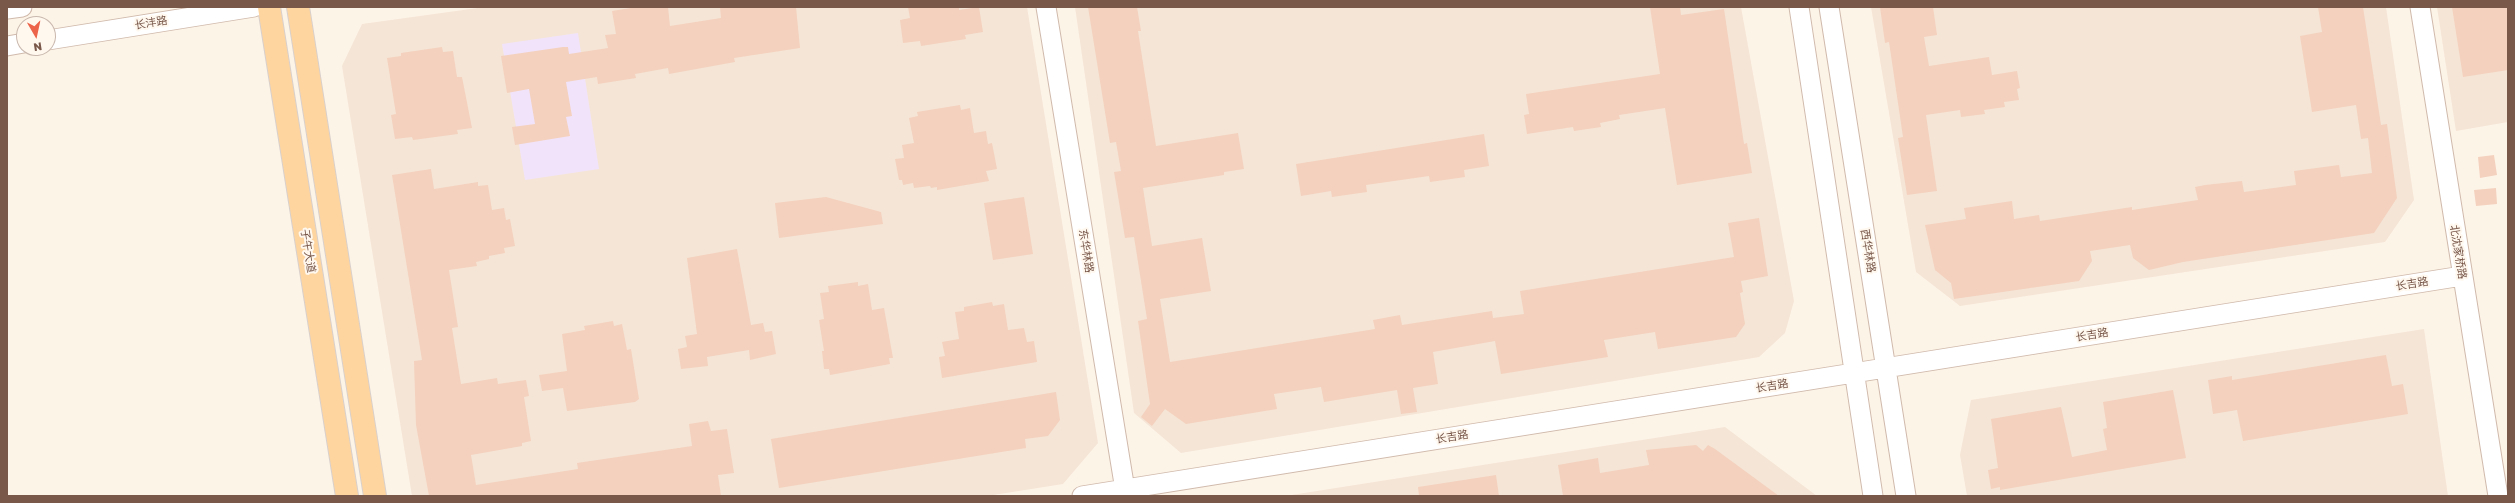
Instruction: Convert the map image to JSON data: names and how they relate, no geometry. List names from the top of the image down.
{
  "streets": {
    "main road": ["子午大道"],
    "street": [
      "长沣路",
      "东华林路",
      "西华林路",
      "北沈家桥路",
      "长吉路"
    ]
  },
  "crossings": [
    ["东华林路", "长吉路"],
    ["西华林路", "长吉路"],
    ["北沈家桥路", "长吉路"]
  ],
  "north": "bottom"
}
